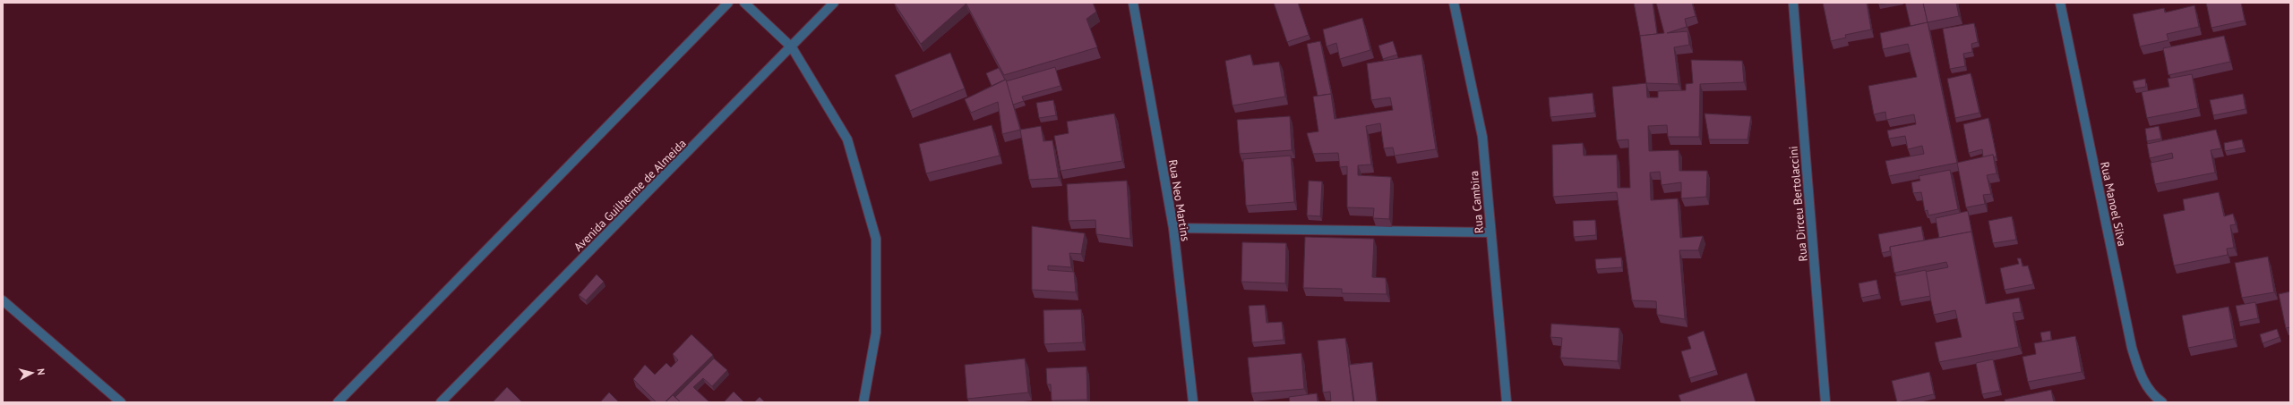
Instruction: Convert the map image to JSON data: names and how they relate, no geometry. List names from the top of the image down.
{
  "streets": {
    "street": [
      "Avenida Guilherme de Almeida",
      "Rua Neo Martins",
      "Rua Cambira",
      "Rua Dirceu Bertolaccini",
      "Rua Manoel Silva"
    ]
  },
  "north": "right"
}
